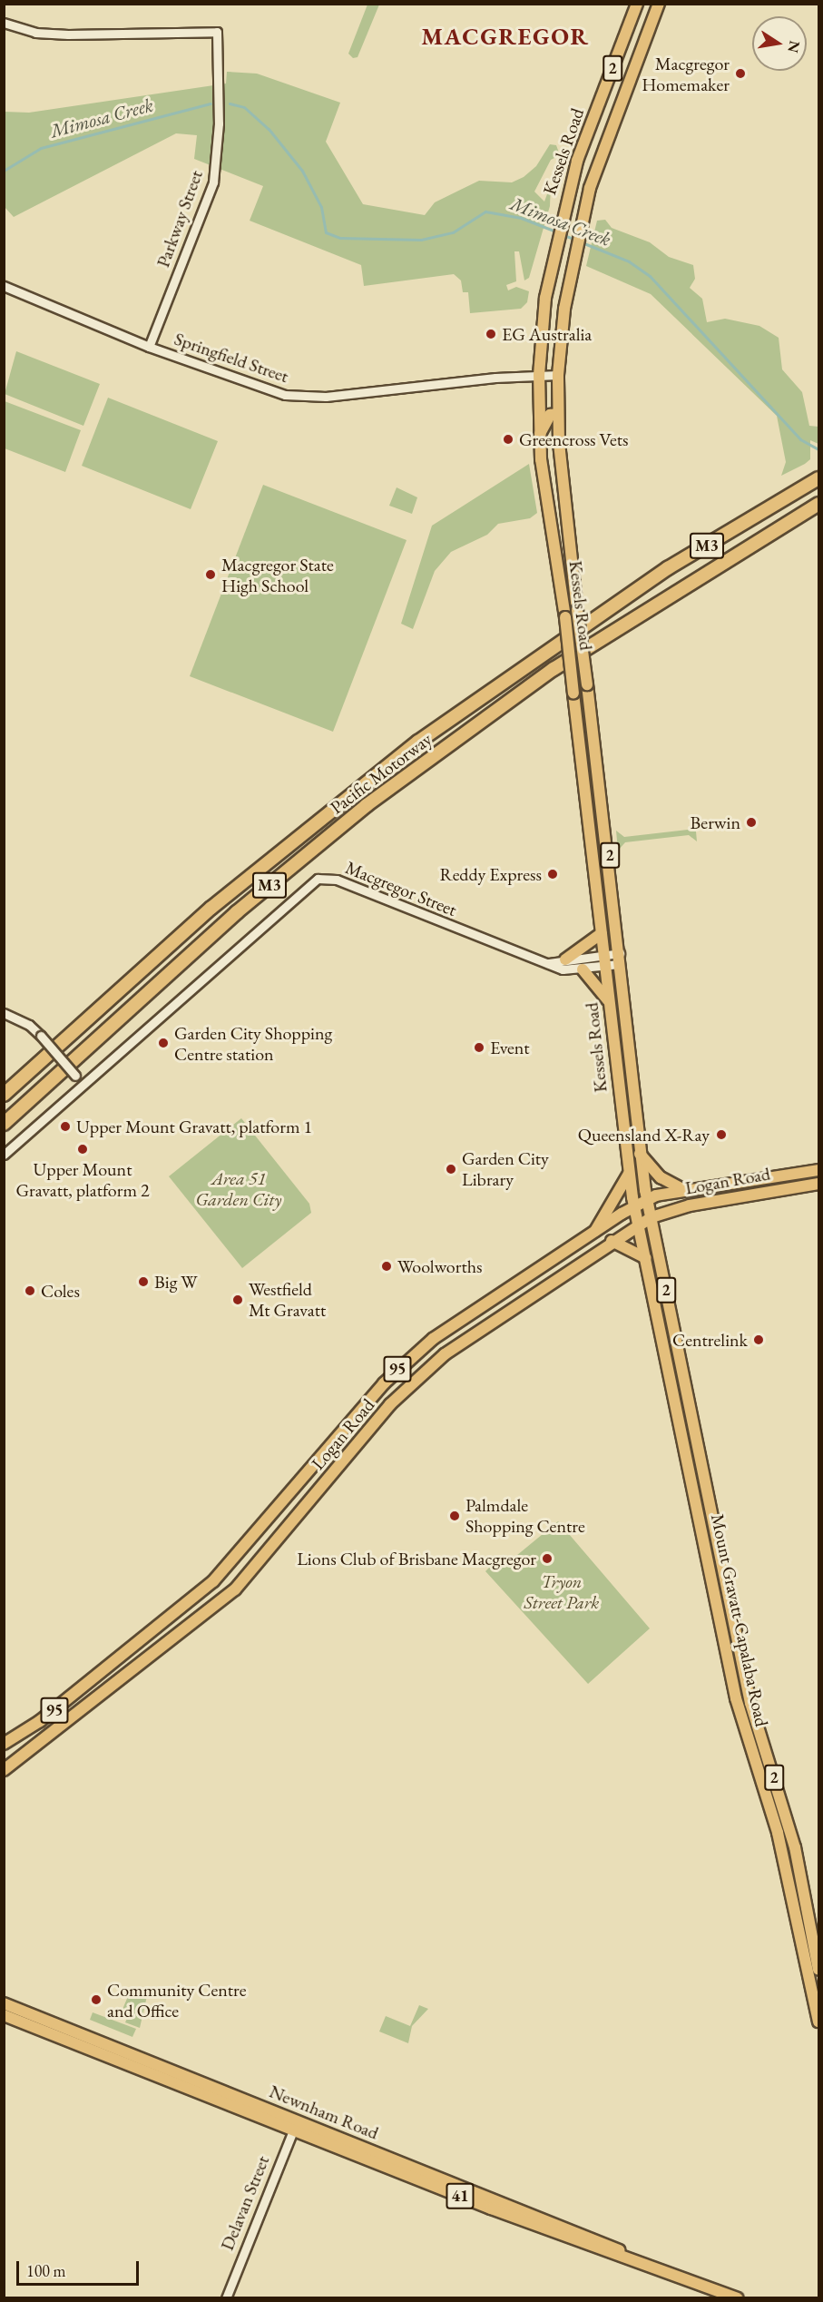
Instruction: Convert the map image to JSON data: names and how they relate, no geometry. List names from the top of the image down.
{
  "streets": {
    "highway": ["M3", "Pacific Motorway"],
    "main road": [
      "2",
      "Kessels Road",
      "Logan Road",
      "95",
      "Mount Gravatt-Capalaba Road",
      "Newnham Road",
      "41"
    ],
    "street": [
      "Parkway Street",
      "Springfield Street",
      "Macgregor Street",
      "Delavan Street"
    ]
  },
  "crossings": [
    ["Kessels Road", "Springfield Street"],
    ["Kessels Road", "Macgregor Street"],
    ["Kessels Road", "Logan Road"],
    ["Kessels Road", "Mount Gravatt-Capalaba Road"],
    ["Parkway Street", "Springfield Street"],
    ["Logan Road", "Mount Gravatt-Capalaba Road"],
    ["Newnham Road", "Delavan Street"]
  ],
  "districts": ["MACGREGOR"],
  "water": ["Mimosa Creek"],
  "parks": ["Area 51 Garden City", "Tryon Street Park"],
  "places": [
    "Macgregor Homemaker",
    "EG Australia",
    "Greencross Vets",
    "Macgregor State High School",
    "Berwin",
    "Reddy Express",
    "Garden City Shopping Centre station",
    "Event",
    "Upper Mount Gravatt, platform 1",
    "Queensland X-Ray",
    "Upper Mount Gravatt, platform 2",
    "Garden City Library",
    "Woolworths",
    "Big W",
    "Coles",
    "Westfield Mt Gravatt",
    "Centrelink",
    "Palmdale Shopping Centre",
    "Lions Club of Brisbane Macgregor",
    "Community Centre and Office"
  ],
  "scale_bar": "100 m",
  "north": "right"
}
